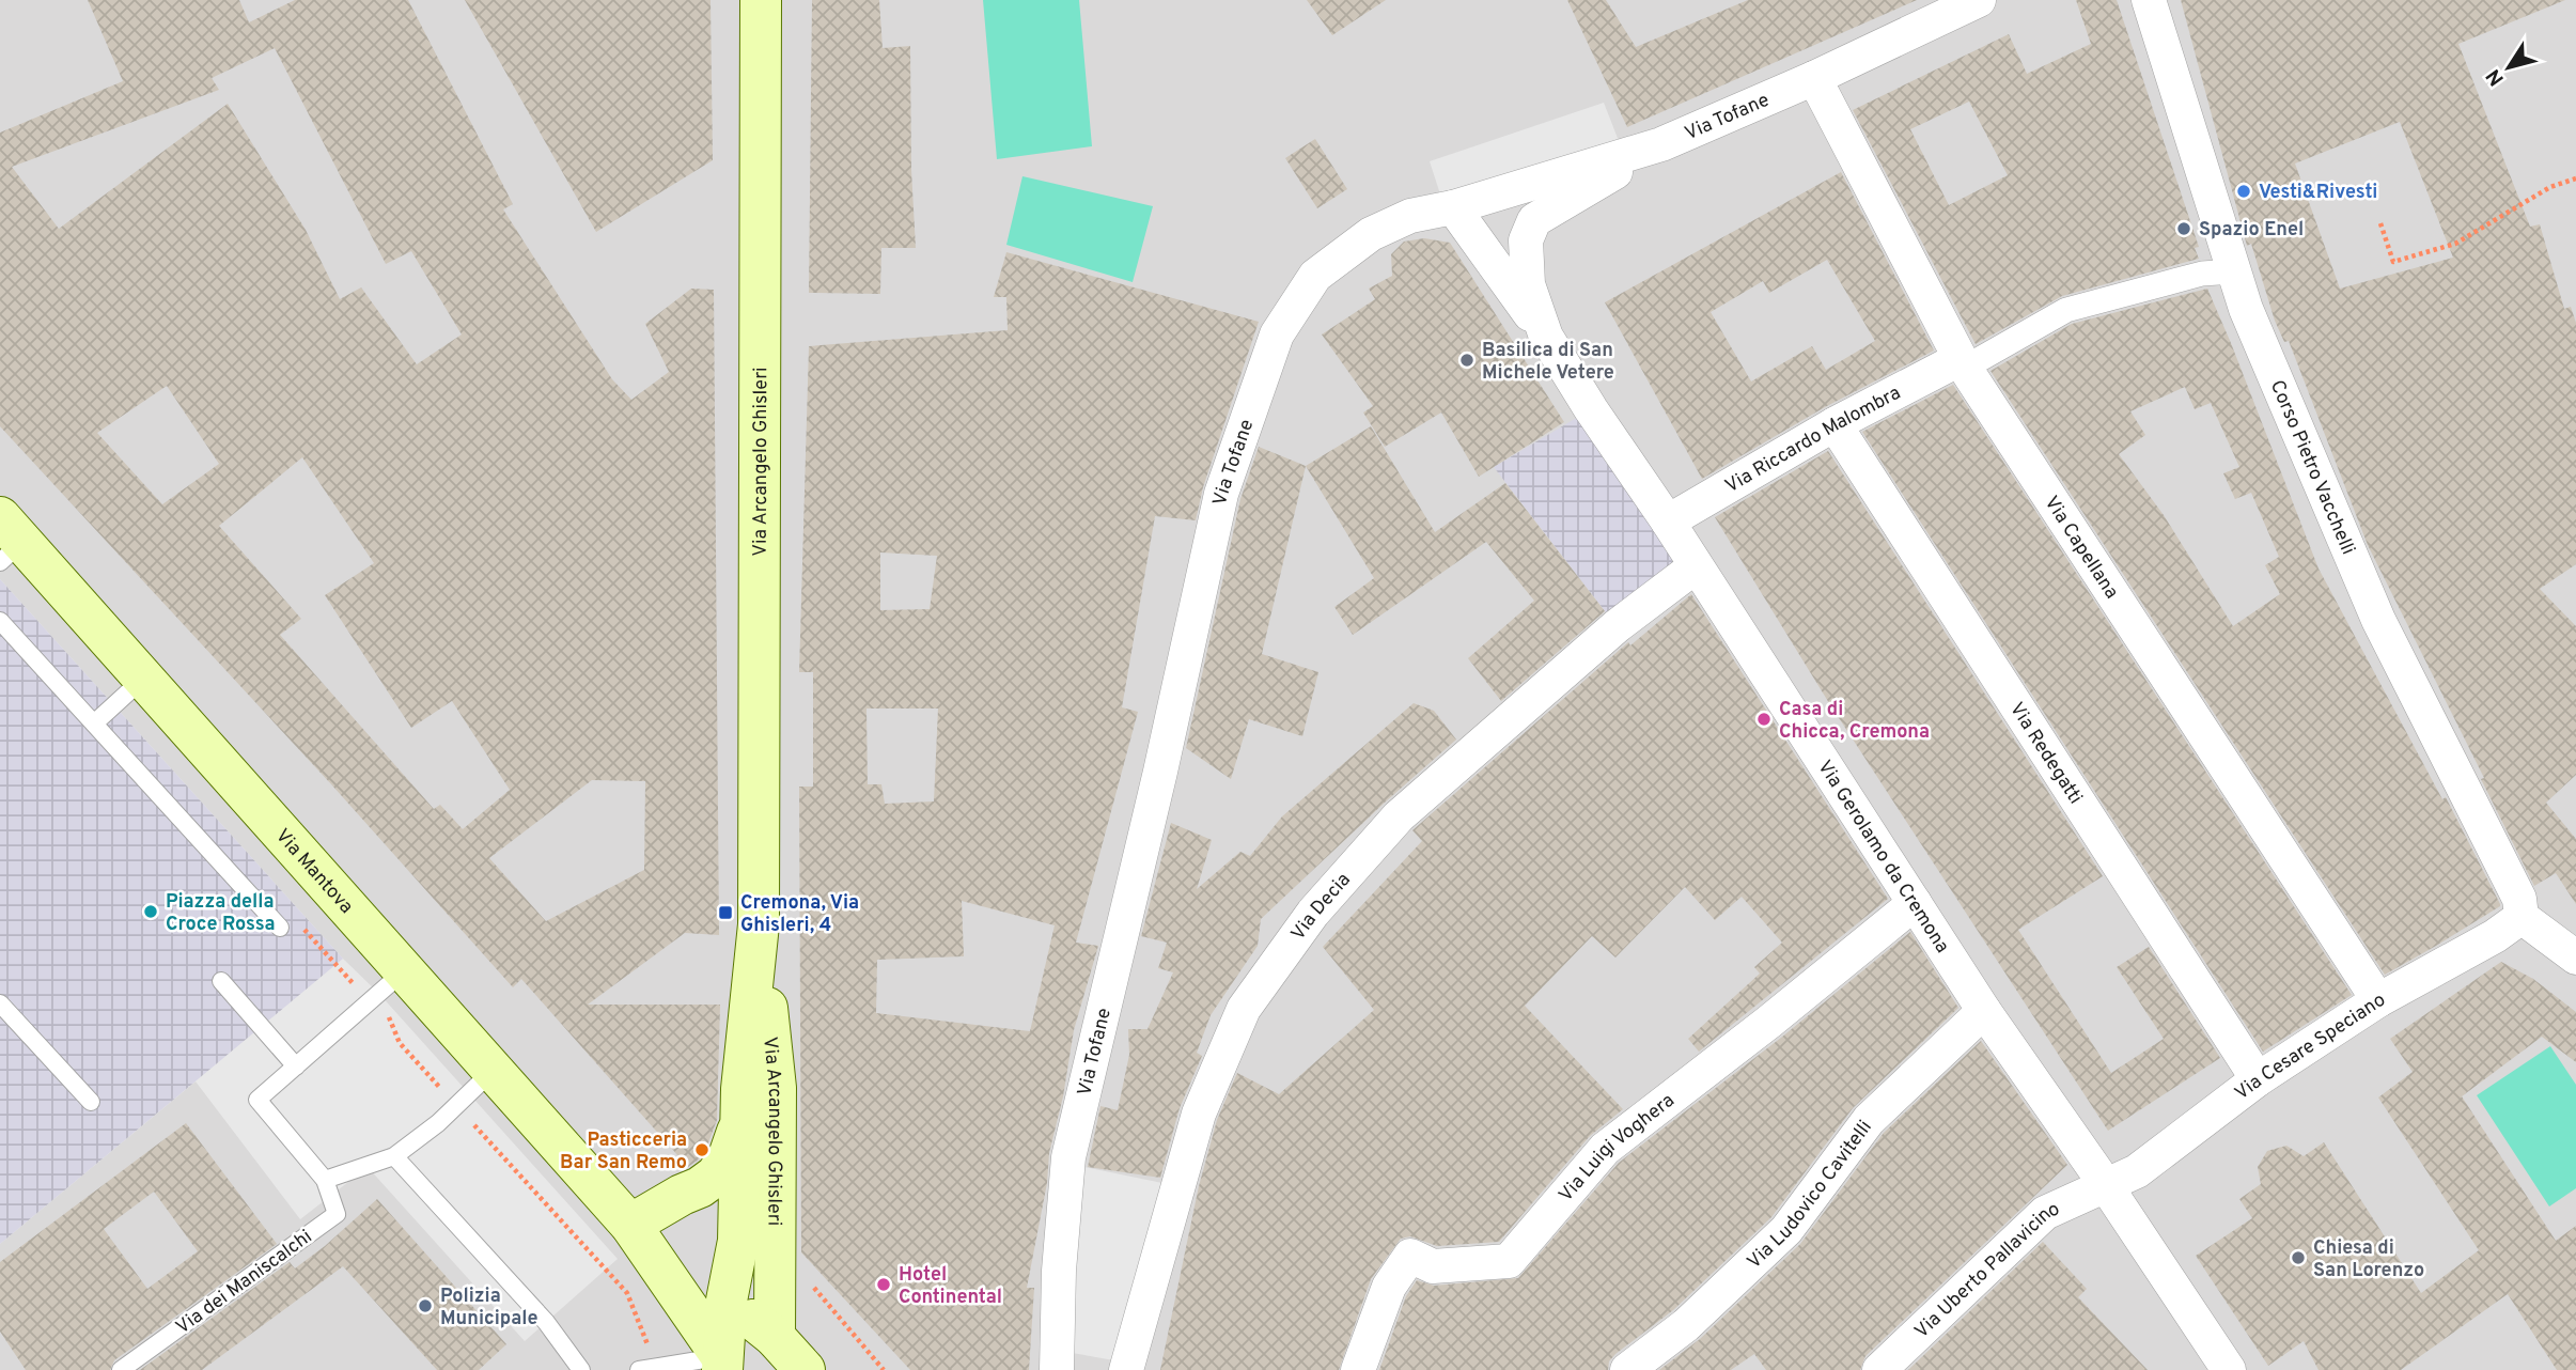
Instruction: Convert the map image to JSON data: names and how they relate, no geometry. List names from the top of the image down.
{
  "streets": {
    "main road": ["Via Arcangelo Ghisleri", "Via Mantova"],
    "street": [
      "Via Tofane",
      "Via Riccardo Malombra",
      "Corso Pietro Vacchelli",
      "Via Capellana",
      "Via Redegatti",
      "Via Gerolamo da Cremona",
      "Via Decia",
      "Via Cesare Speciano",
      "Via Luigi Voghera",
      "Via Ludovico Cavitelli",
      "Via Uberto Pallavicino"
    ],
    "lane": ["Via dei Maniscalchi"]
  },
  "crossings": [
    ["Via Tofane", "Via Capellana"],
    ["Via Tofane", "Via Gerolamo da Cremona"],
    ["Via Riccardo Malombra", "Corso Pietro Vacchelli"],
    ["Via Riccardo Malombra", "Via Capellana"],
    ["Via Riccardo Malombra", "Via Redegatti"],
    ["Via Riccardo Malombra", "Via Gerolamo da Cremona"],
    ["Via Arcangelo Ghisleri", "Via Mantova"],
    ["Corso Pietro Vacchelli", "Via Cesare Speciano"],
    ["Via Capellana", "Via Cesare Speciano"],
    ["Via Redegatti", "Via Cesare Speciano"],
    ["Via Gerolamo da Cremona", "Via Decia"],
    ["Via Gerolamo da Cremona", "Via Cesare Speciano"],
    ["Via Gerolamo da Cremona", "Via Luigi Voghera"],
    ["Via Gerolamo da Cremona", "Via Ludovico Cavitelli"],
    ["Via Gerolamo da Cremona", "Via Uberto Pallavicino"],
    ["Via Cesare Speciano", "Via Uberto Pallavicino"]
  ],
  "places": {
    "other": [
      "Vesti&Rivesti",
      "Spazio Enel",
      "Basilica di San Michele Vetere",
      "Casa di Chicca, Cremona",
      "Piazza della Croce Rossa",
      "Pasticceria Bar San Remo",
      "Chiesa di San Lorenzo",
      "Hotel Continental",
      "Polizia Municipale"
    ],
    "transit": ["Cremona, Via Ghisleri, 4"]
  },
  "north": "bottom left"
}
